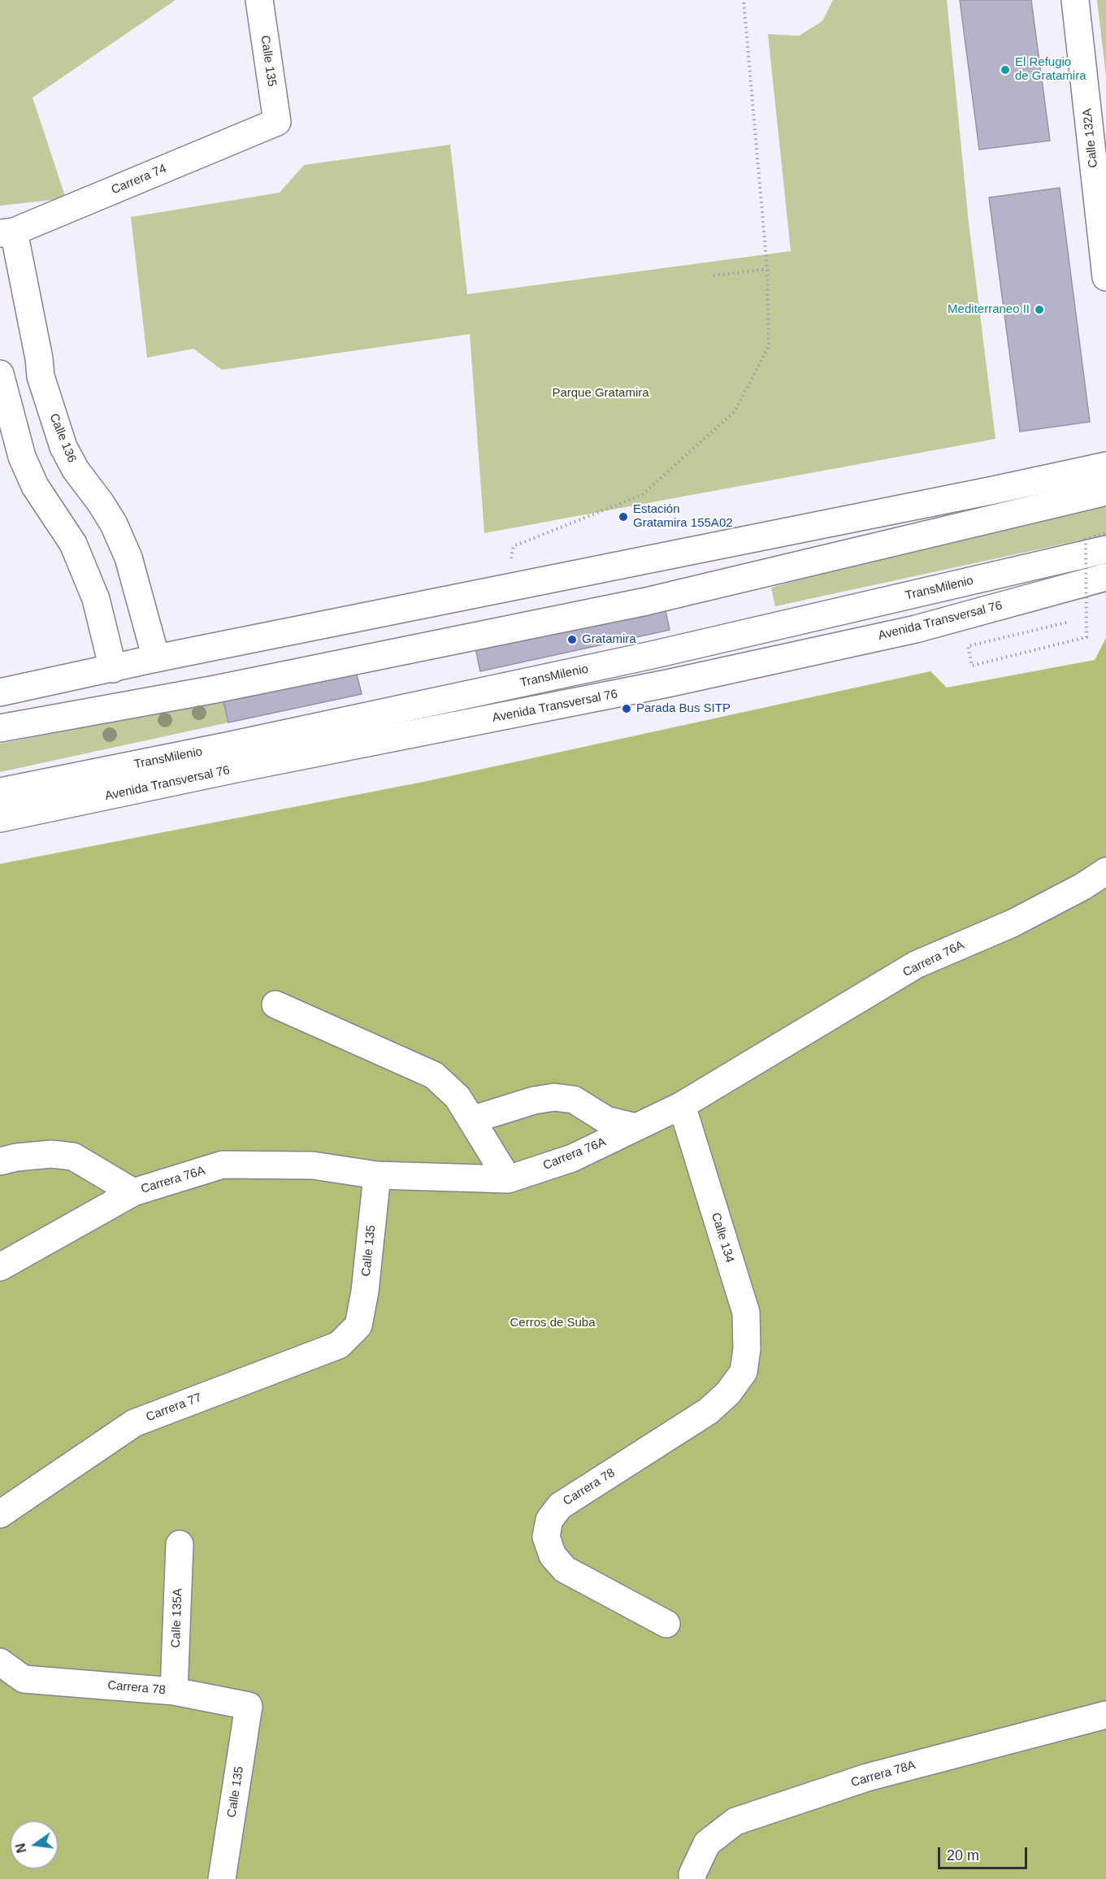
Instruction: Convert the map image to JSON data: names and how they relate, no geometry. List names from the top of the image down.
{
  "streets": {
    "street": [
      "Calle 135",
      "Calle 132A",
      "Carrera 74",
      "Calle 136",
      "TransMilenio",
      "Avenida Transversal 76",
      "Carrera 76A",
      "Calle 134",
      "Carrera 77",
      "Carrera 78",
      "Calle 135A",
      "Carrera 78A"
    ]
  },
  "crossings": [
    ["Calle 135", "Carrera 74"],
    ["Calle 135", "Carrera 76A"],
    ["Calle 135", "Carrera 77"],
    ["Calle 135", "Carrera 78"],
    ["Carrera 74", "Calle 136"],
    ["Carrera 76A", "Calle 134"],
    ["Calle 134", "Carrera 78"],
    ["Carrera 78", "Calle 135A"]
  ],
  "parks": ["Parque Gratamira", "Cerros de Suba"],
  "places": [
    "El Refugio de Gratamira",
    "Mediterraneo II",
    "Estación Gratamira 155A02",
    "Gratamira",
    "Parada Bus SITP"
  ],
  "scale_bar": "20 m",
  "north": "left"
}
